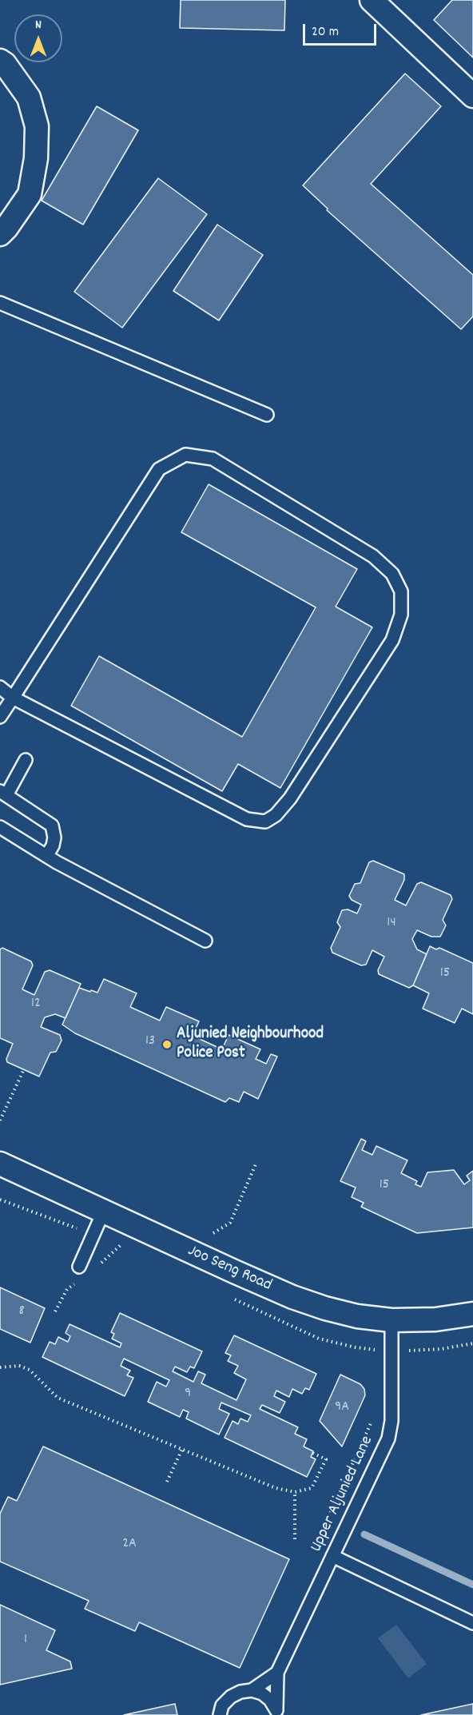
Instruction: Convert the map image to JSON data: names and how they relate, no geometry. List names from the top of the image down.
{
  "streets": {
    "street": ["Joo Seng Road"],
    "lane": ["Upper Aljunied Lane"]
  },
  "crossings": [
    ["Joo Seng Road", "Upper Aljunied Lane"]
  ],
  "places": ["Aljunied Neighbourhood Police Post"],
  "house_numbers": [
    "14",
    "15",
    "12",
    "13",
    "15",
    "8",
    "9",
    "9A",
    "2A",
    "1"
  ],
  "scale_bar": "20 m",
  "north": "top"
}
